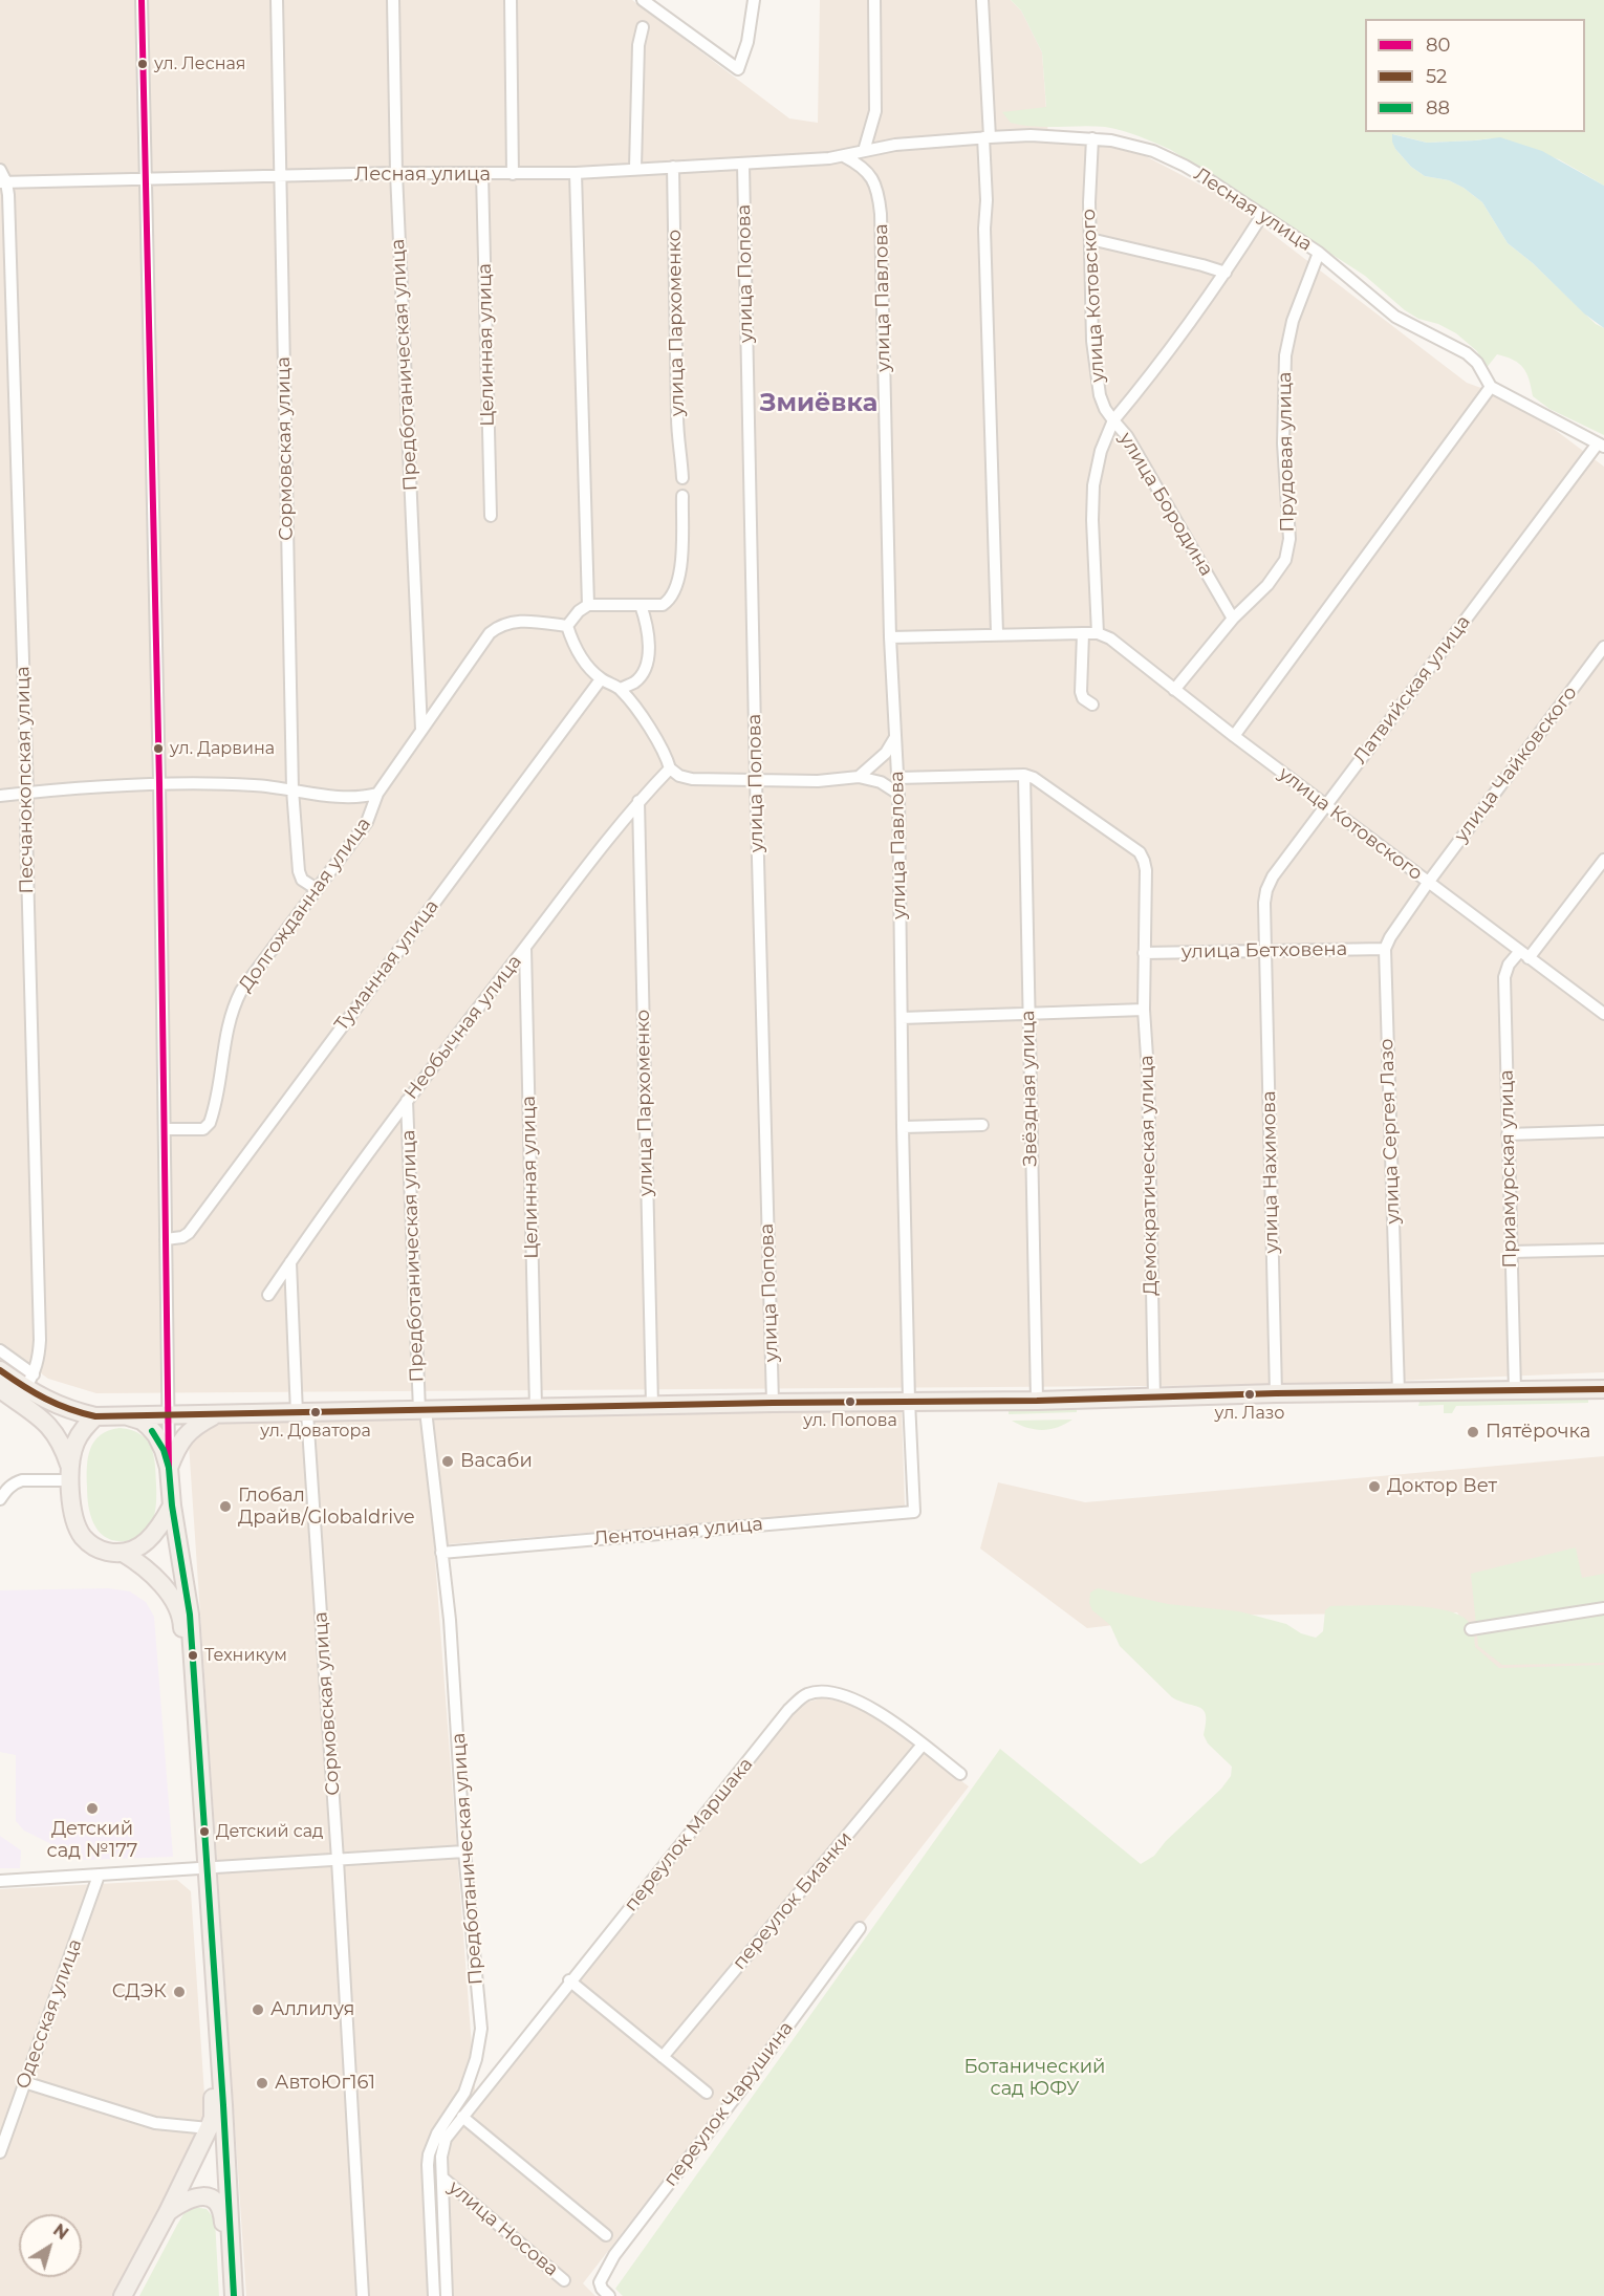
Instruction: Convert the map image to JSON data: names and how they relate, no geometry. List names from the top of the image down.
{
  "streets": {
    "street": [
      "Лесная улица",
      "улица Попова",
      "улица Котовского",
      "улица Павлова",
      "улица Пархоменко",
      "Целинная улица",
      "Предботаническая улица",
      "Сормовская улица",
      "Прудовая улица",
      "улица Бородина",
      "Латвийская улица",
      "улица Чайковского",
      "Песчанокопская улица",
      "Долгожданная улица",
      "улица Бетховена",
      "Туманная улица",
      "Необычная улица",
      "Звёздная улица",
      "улица Сергея Лазо",
      "Приамурская улица",
      "улица Нахимова",
      "Демократическая улица",
      "Ленточная улица",
      "переулок Маршака",
      "переулок Бианки",
      "Одесская улица",
      "переулок Чарушина",
      "улица Носова"
    ]
  },
  "crossings": [
    ["Лесная улица", "улица Попова"],
    ["Лесная улица", "улица Котовского"],
    ["Лесная улица", "улица Павлова"],
    ["Лесная улица", "улица Пархоменко"],
    ["Лесная улица", "Целинная улица"],
    ["Лесная улица", "Предботаническая улица"],
    ["Лесная улица", "Сормовская улица"],
    ["Лесная улица", "Прудовая улица"],
    ["Лесная улица", "улица Бородина"],
    ["Лесная улица", "Латвийская улица"],
    ["Лесная улица", "Песчанокопская улица"],
    ["улица Котовского", "Прудовая улица"],
    ["улица Котовского", "улица Бородина"],
    ["улица Котовского", "Латвийская улица"],
    ["улица Котовского", "улица Чайковского"],
    ["улица Котовского", "Приамурская улица"],
    ["улица Павлова", "Ленточная улица"],
    ["улица Пархоменко", "Необычная улица"],
    ["Целинная улица", "Необычная улица"],
    ["Предботаническая улица", "Долгожданная улица"],
    ["Предботаническая улица", "Необычная улица"],
    ["Предботаническая улица", "Ленточная улица"],
    ["Сормовская улица", "Долгожданная улица"],
    ["Сормовская улица", "Необычная улица"],
    ["Прудовая улица", "улица Бородина"],
    ["Латвийская улица", "улица Бетховена"],
    ["Латвийская улица", "улица Нахимова"],
    ["Долгожданная улица", "Туманная улица"],
    ["улица Бетховена", "улица Сергея Лазо"],
    ["улица Бетховена", "улица Нахимова"],
    ["улица Бетховена", "Демократическая улица"],
    ["Звёздная улица", "Демократическая улица"],
    ["переулок Маршака", "переулок Бианки"]
  ],
  "districts": ["Змиёвка"],
  "parks": ["Ботанический сад ЮФУ"],
  "places": [
    "ул. Лесная",
    "ул. Дарвина",
    "ул. Лазо",
    "ул. Попова",
    "ул. Доватора",
    "Пятёрочка",
    "Васаби",
    "Доктор Вет",
    "Глобал Драйв/Globaldrive",
    "Техникум",
    "Детский сад №177",
    "Детский сад",
    "СДЭК",
    "Аллилуя",
    "АвтоЮг161"
  ],
  "lines": ["transit line 80", "transit line 52", "transit line 88"],
  "legend": ["80", "52", "88"],
  "north": "top right"
}
